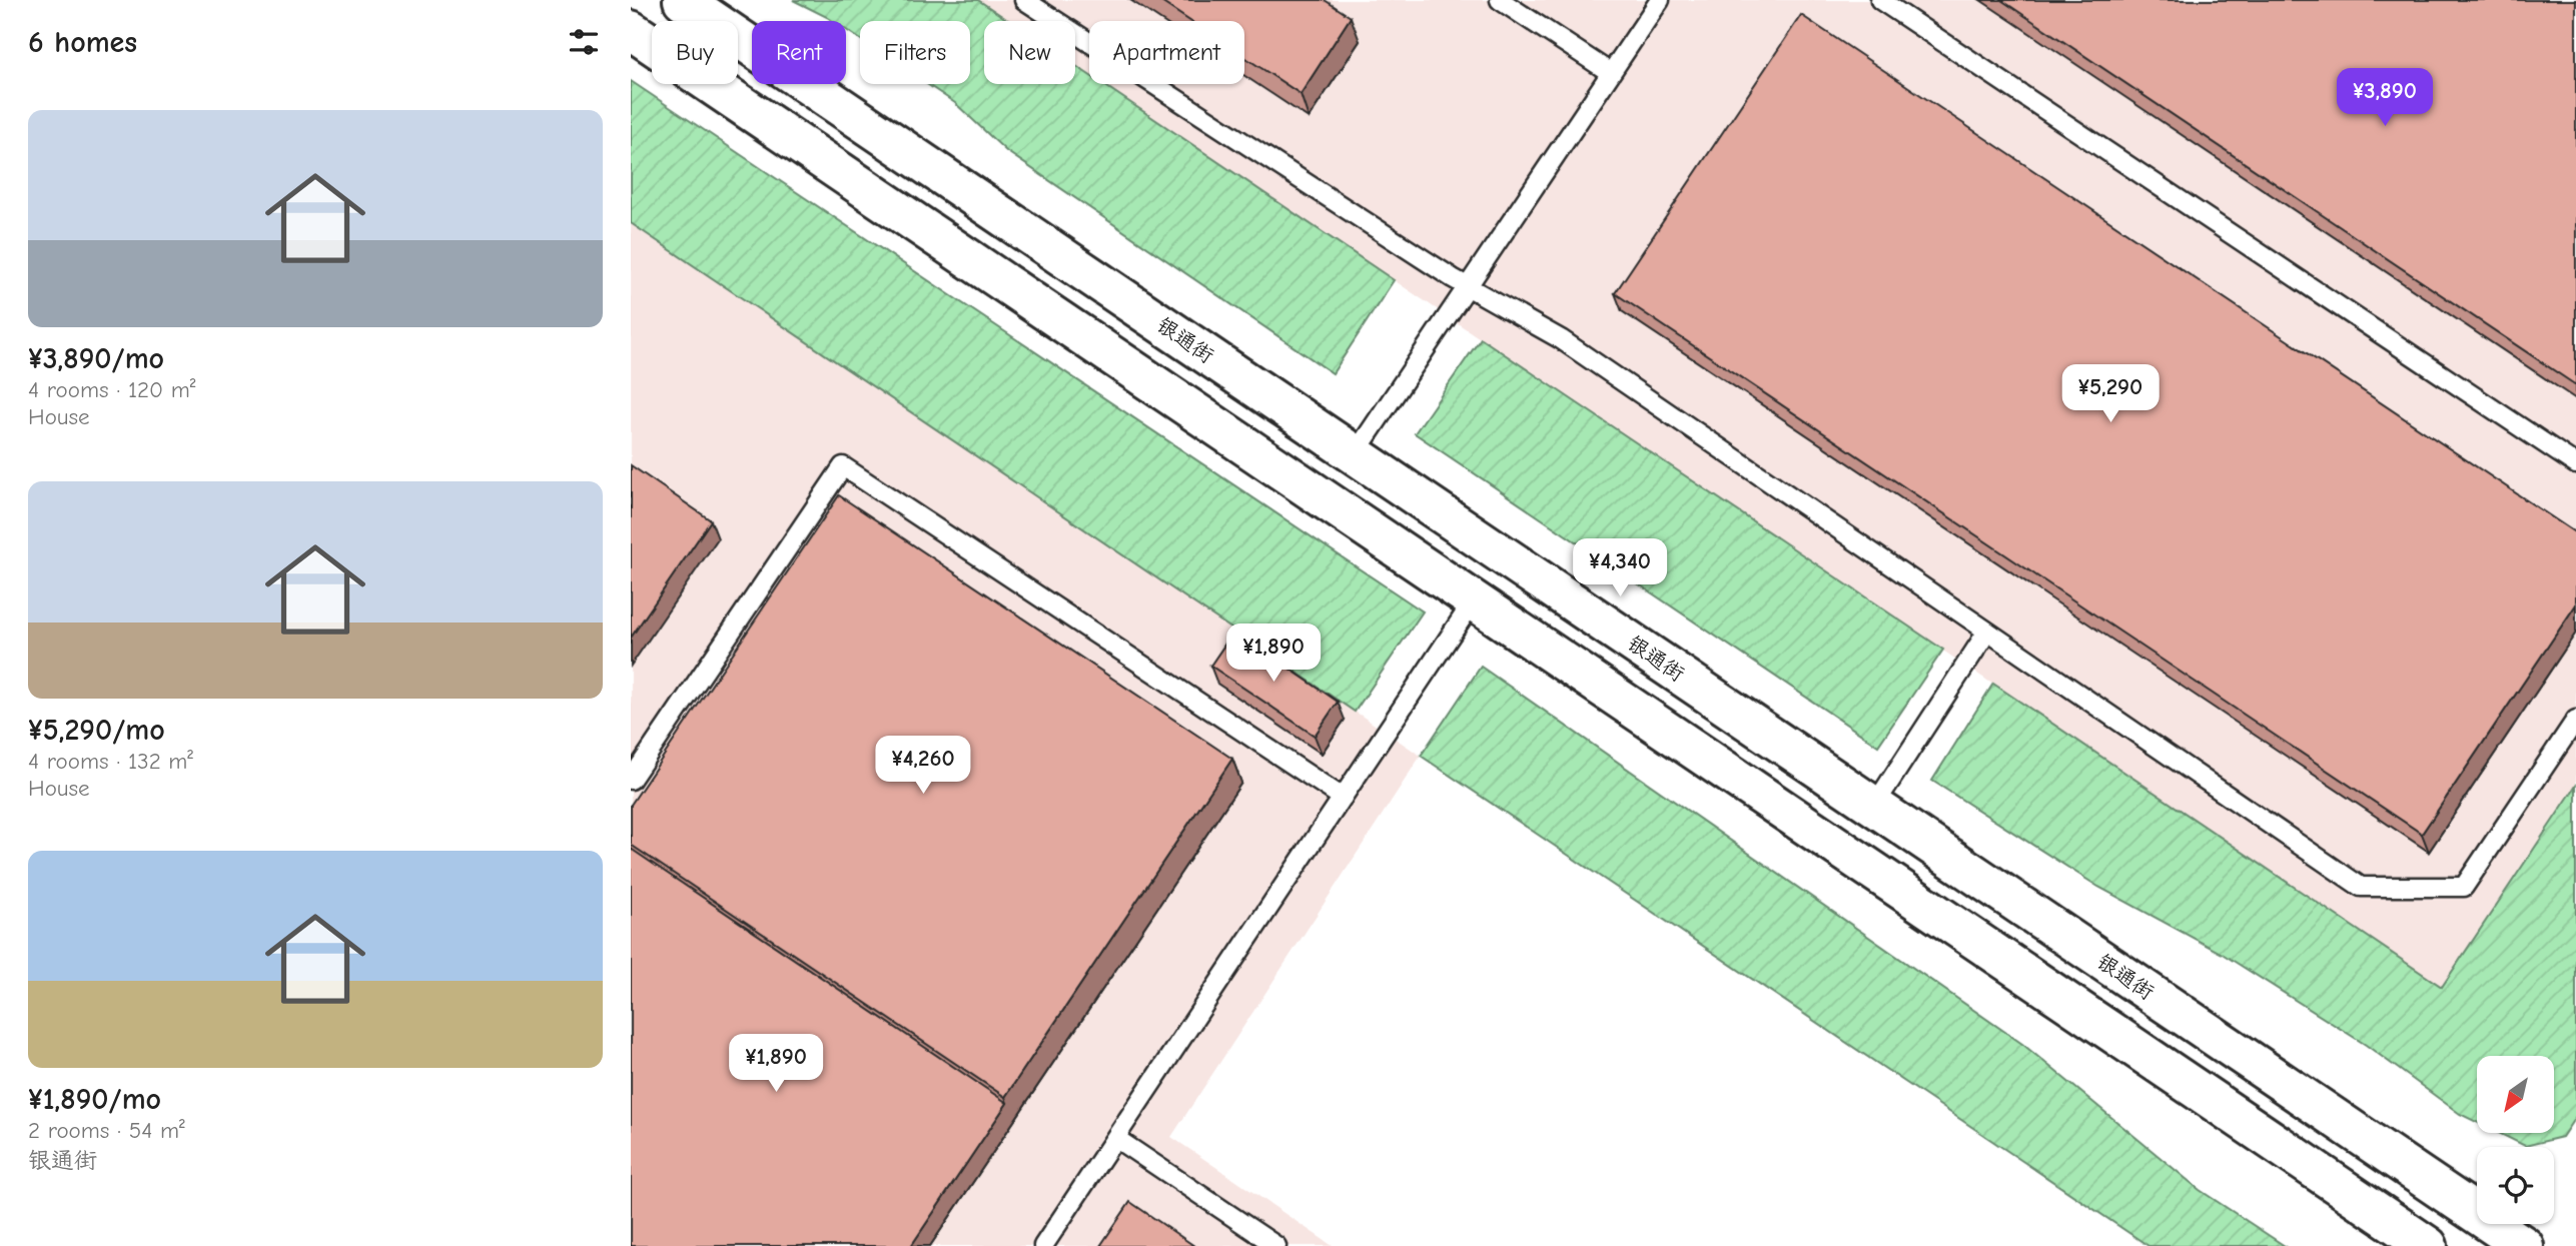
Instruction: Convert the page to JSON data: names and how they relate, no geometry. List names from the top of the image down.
{
  "streets": {
    "street": ["银通街"]
  },
  "north": "bottom left",
  "page": {
    "heading": "6 homes",
    "chip": [
      "Buy",
      "Rent",
      "Filters",
      "New",
      "Apartment"
    ],
    "price": [
      "¥3,890",
      "¥5,290",
      "¥4,340",
      "¥1,890",
      "¥4,260",
      "¥1,890"
    ],
    "list": [
      {
        "name": "¥3,890/mo",
        "note": "4 rooms · 120 m² · House"
      },
      {
        "name": "¥5,290/mo",
        "note": "4 rooms · 132 m² · House"
      },
      {
        "name": "¥1,890/mo",
        "note": "2 rooms · 54 m² · 银通街"
      }
    ]
  }
}
